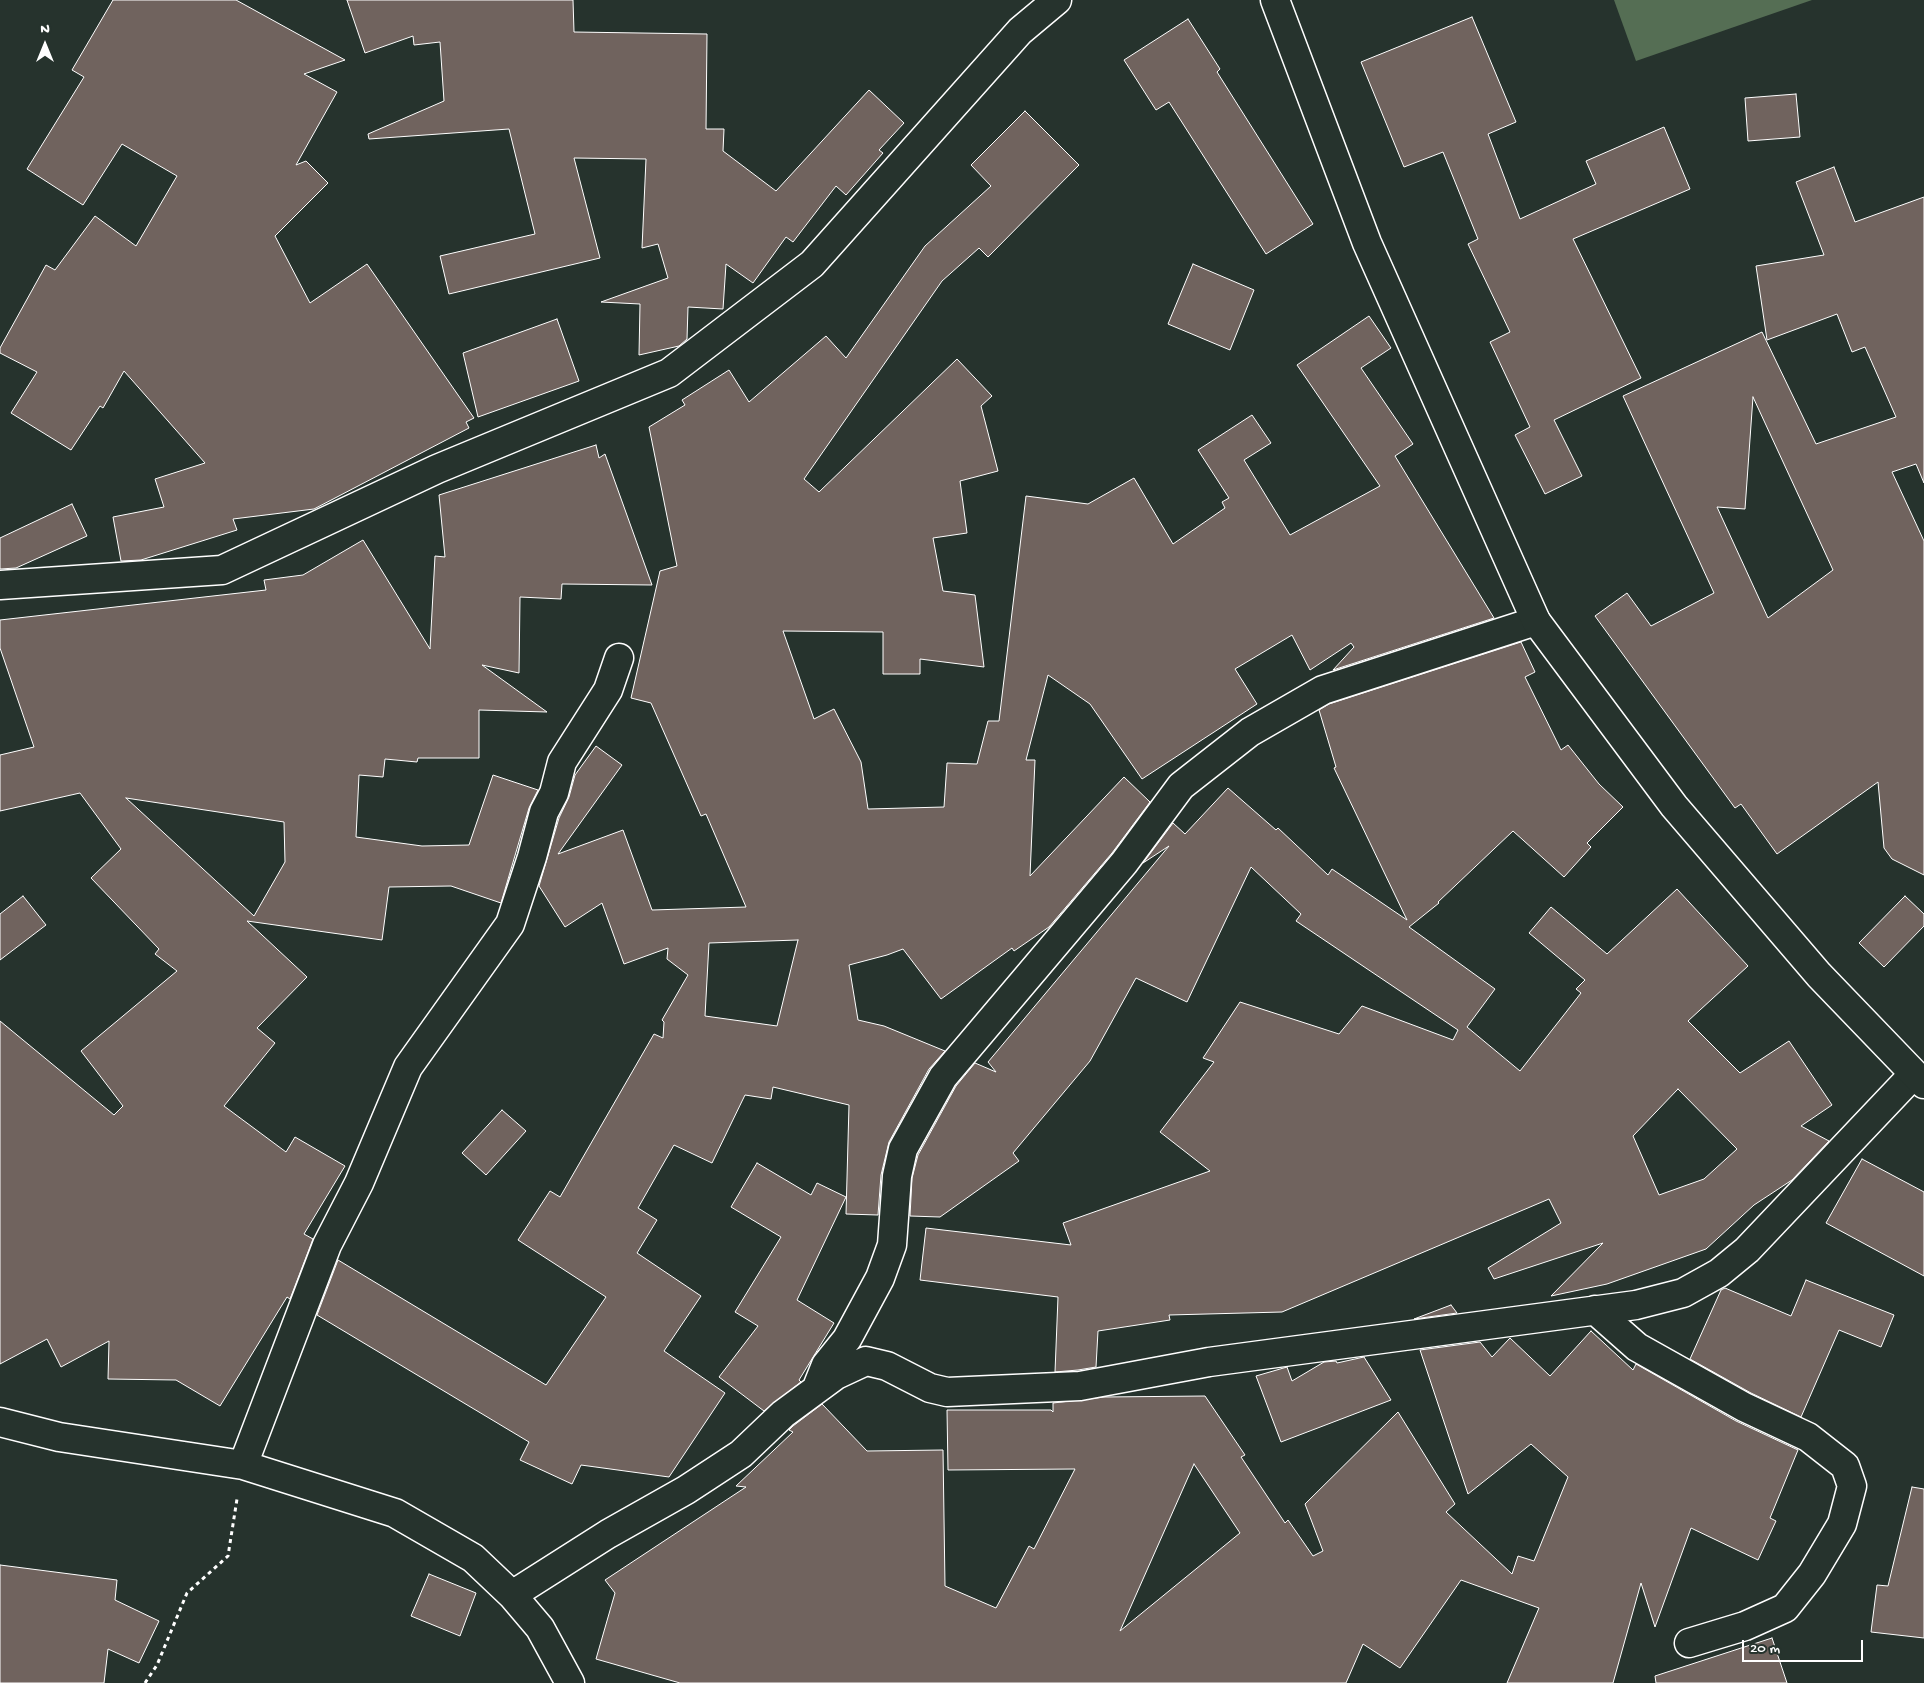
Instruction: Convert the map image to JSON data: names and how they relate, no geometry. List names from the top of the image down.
{
  "scale_bar": "20 m",
  "north": "top"
}
